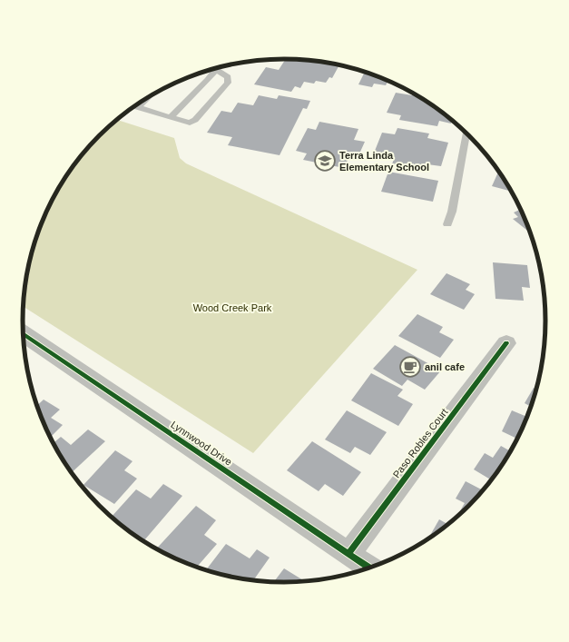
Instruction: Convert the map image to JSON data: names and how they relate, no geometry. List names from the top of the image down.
{
  "streets": {
    "street": ["Lynnwood Drive", "Paso Robles Court"]
  },
  "crossings": [
    ["Lynnwood Drive", "Paso Robles Court"]
  ],
  "parks": ["Wood Creek Park"],
  "places": {
    "school or university": ["Terra Linda Elementary School"],
    "cafe": ["anil cafe"]
  }
}
